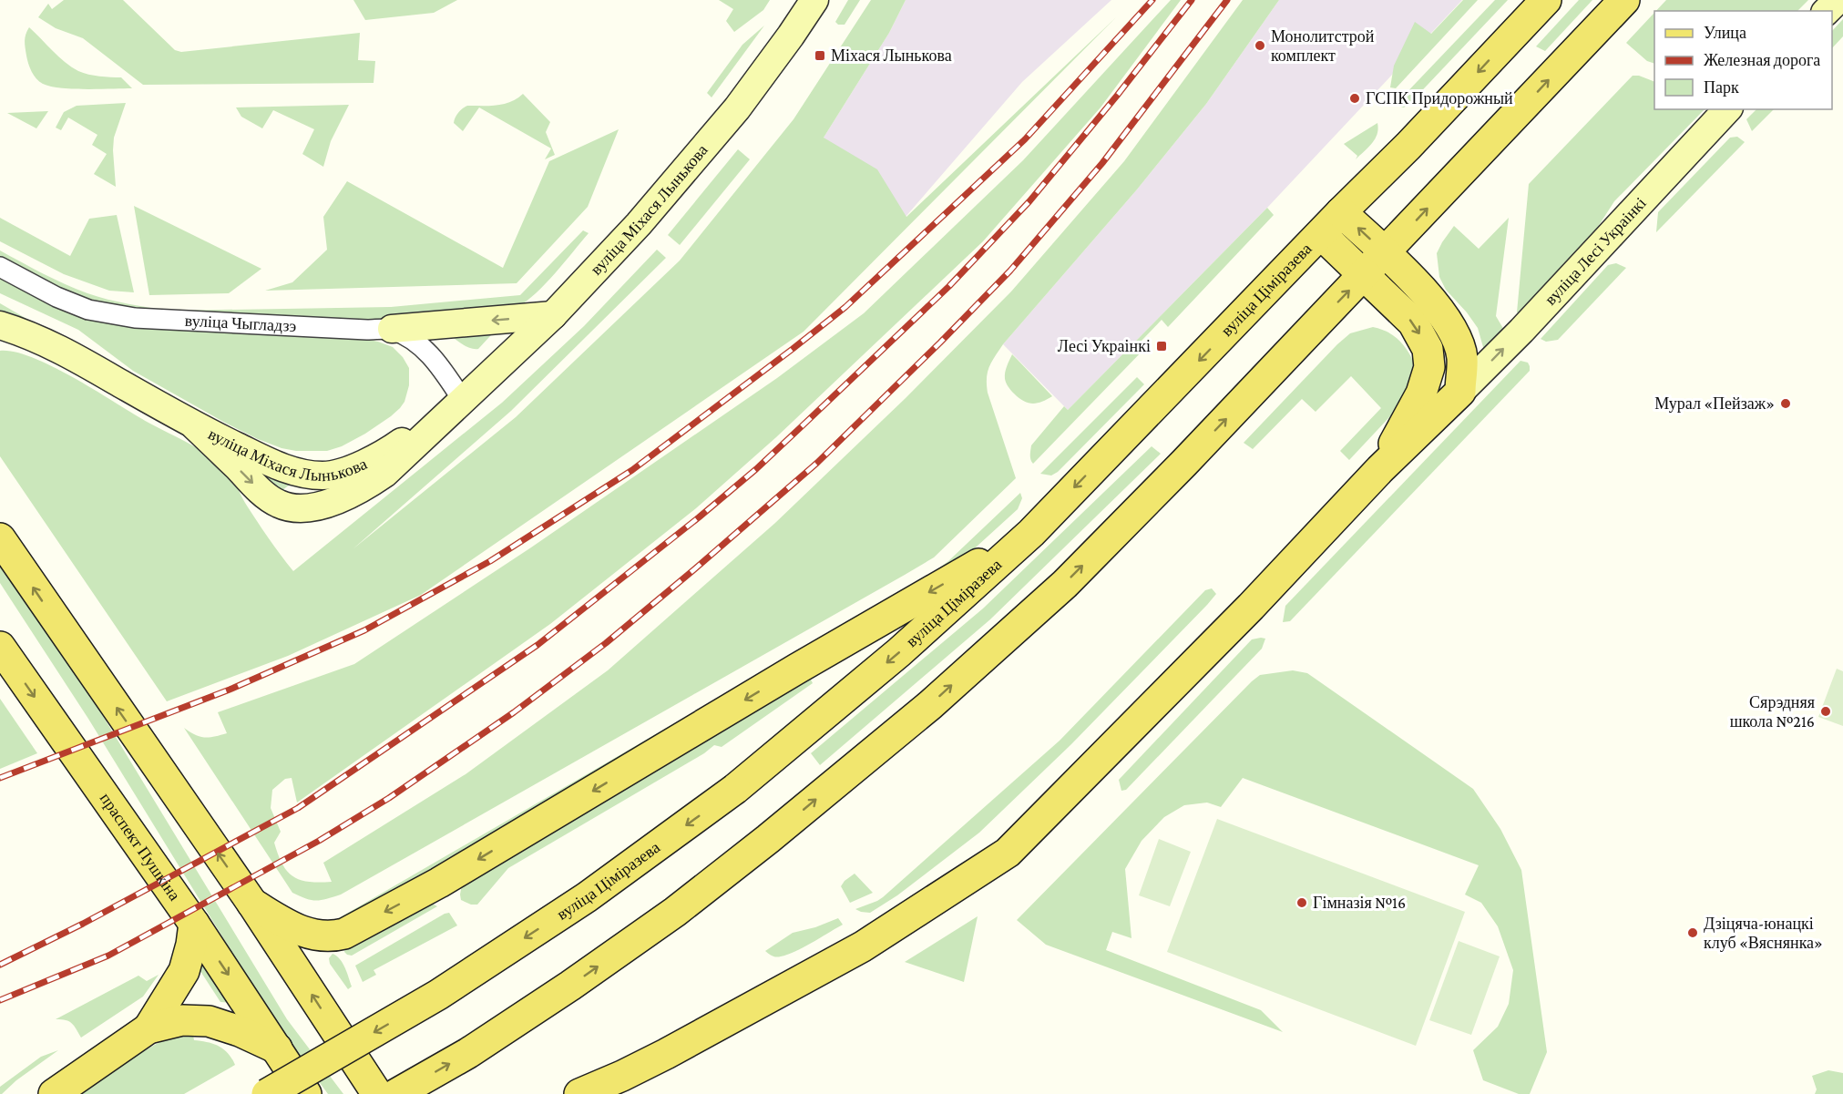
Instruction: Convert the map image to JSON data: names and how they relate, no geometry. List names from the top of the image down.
{
  "streets": {
    "main road": ["вуліца Ціміразева", "праспект Пушкіна"],
    "street": ["вуліца Міхася Лынькова", "вуліца Лесі Украінкі", "вуліца Чыгладзэ"]
  },
  "crossings": [
    ["вуліца Міхася Лынькова", "вуліца Чыгладзэ"]
  ],
  "one_way": ["вуліца Лесі Украінкі"],
  "places": {
    "other": [
      "Монолитстрой комплект",
      "ГСПК Придорожный",
      "Мурал «Пейзаж»",
      "Сярэдняя школа №216",
      "Гімназія №16",
      "Дзіцяча-юнацкі клуб «Вяснянка»"
    ],
    "transit": ["Міхася Лынькова", "Лесі Украінкі"]
  },
  "legend": ["Улица", "Железная дорога", "Парк"]
}
